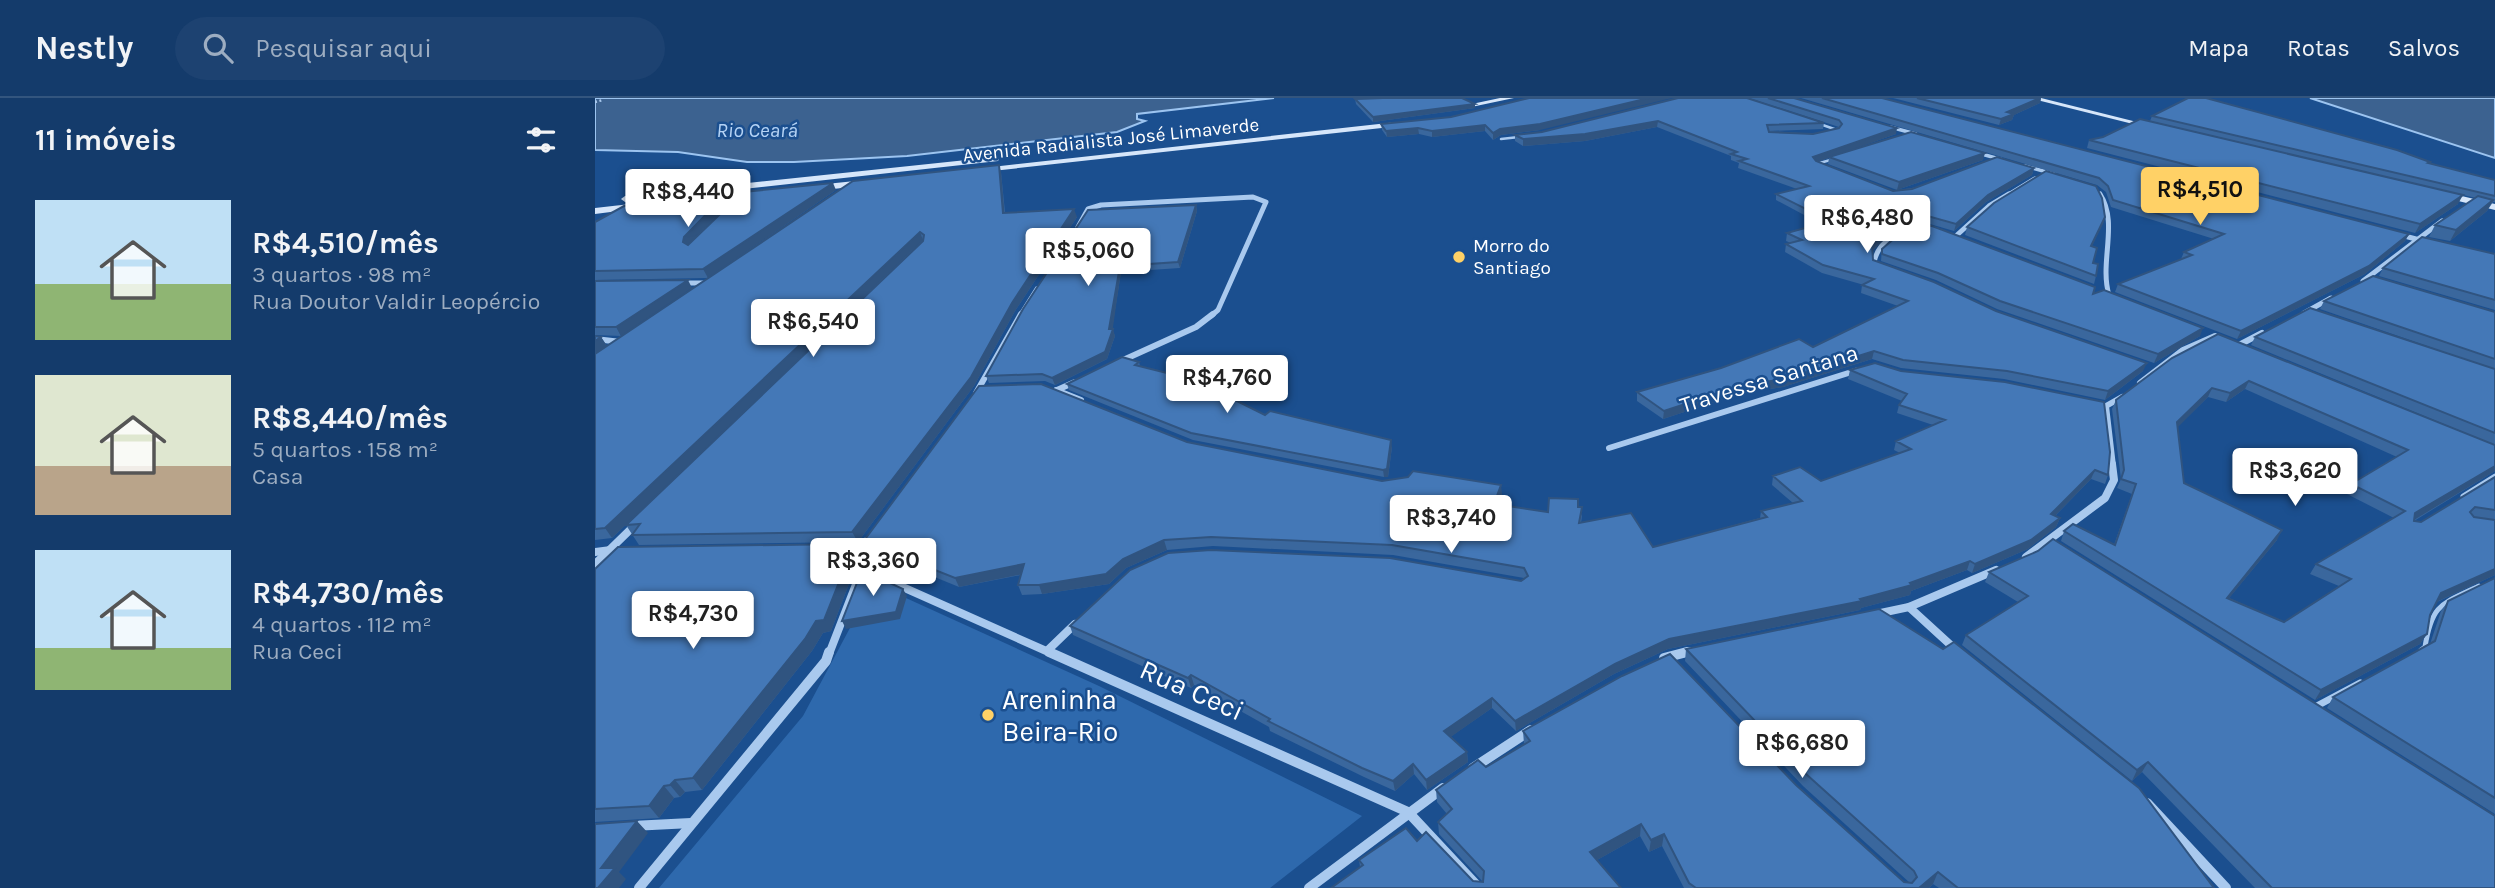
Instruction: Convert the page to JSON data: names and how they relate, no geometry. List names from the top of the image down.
{
  "streets": {
    "main road": ["Avenida Radialista José Limaverde"],
    "street": ["Travessa Santana", "Rua Ceci"]
  },
  "water": ["Rio Ceará"],
  "places": ["Morro do Santiago", "Areninha Beira-Rio"],
  "page": {
    "header": "Nestly",
    "search": "Pesquisar aqui",
    "nav": ["Mapa", "Rotas", "Salvos"],
    "heading": "11 imóveis",
    "price": [
      "R$4,510",
      "R$8,440",
      "R$6,480",
      "R$5,060",
      "R$6,540",
      "R$4,760",
      "R$3,620",
      "R$3,740",
      "R$3,360",
      "R$4,730",
      "R$6,680"
    ],
    "list": [
      {
        "name": "R$4,510/mês",
        "note": "3 quartos · 98 m² · Rua Doutor Valdir Leopércio"
      },
      {
        "name": "R$8,440/mês",
        "note": "5 quartos · 158 m² · Casa"
      },
      {
        "name": "R$4,730/mês",
        "note": "4 quartos · 112 m² · Rua Ceci"
      }
    ]
  }
}
